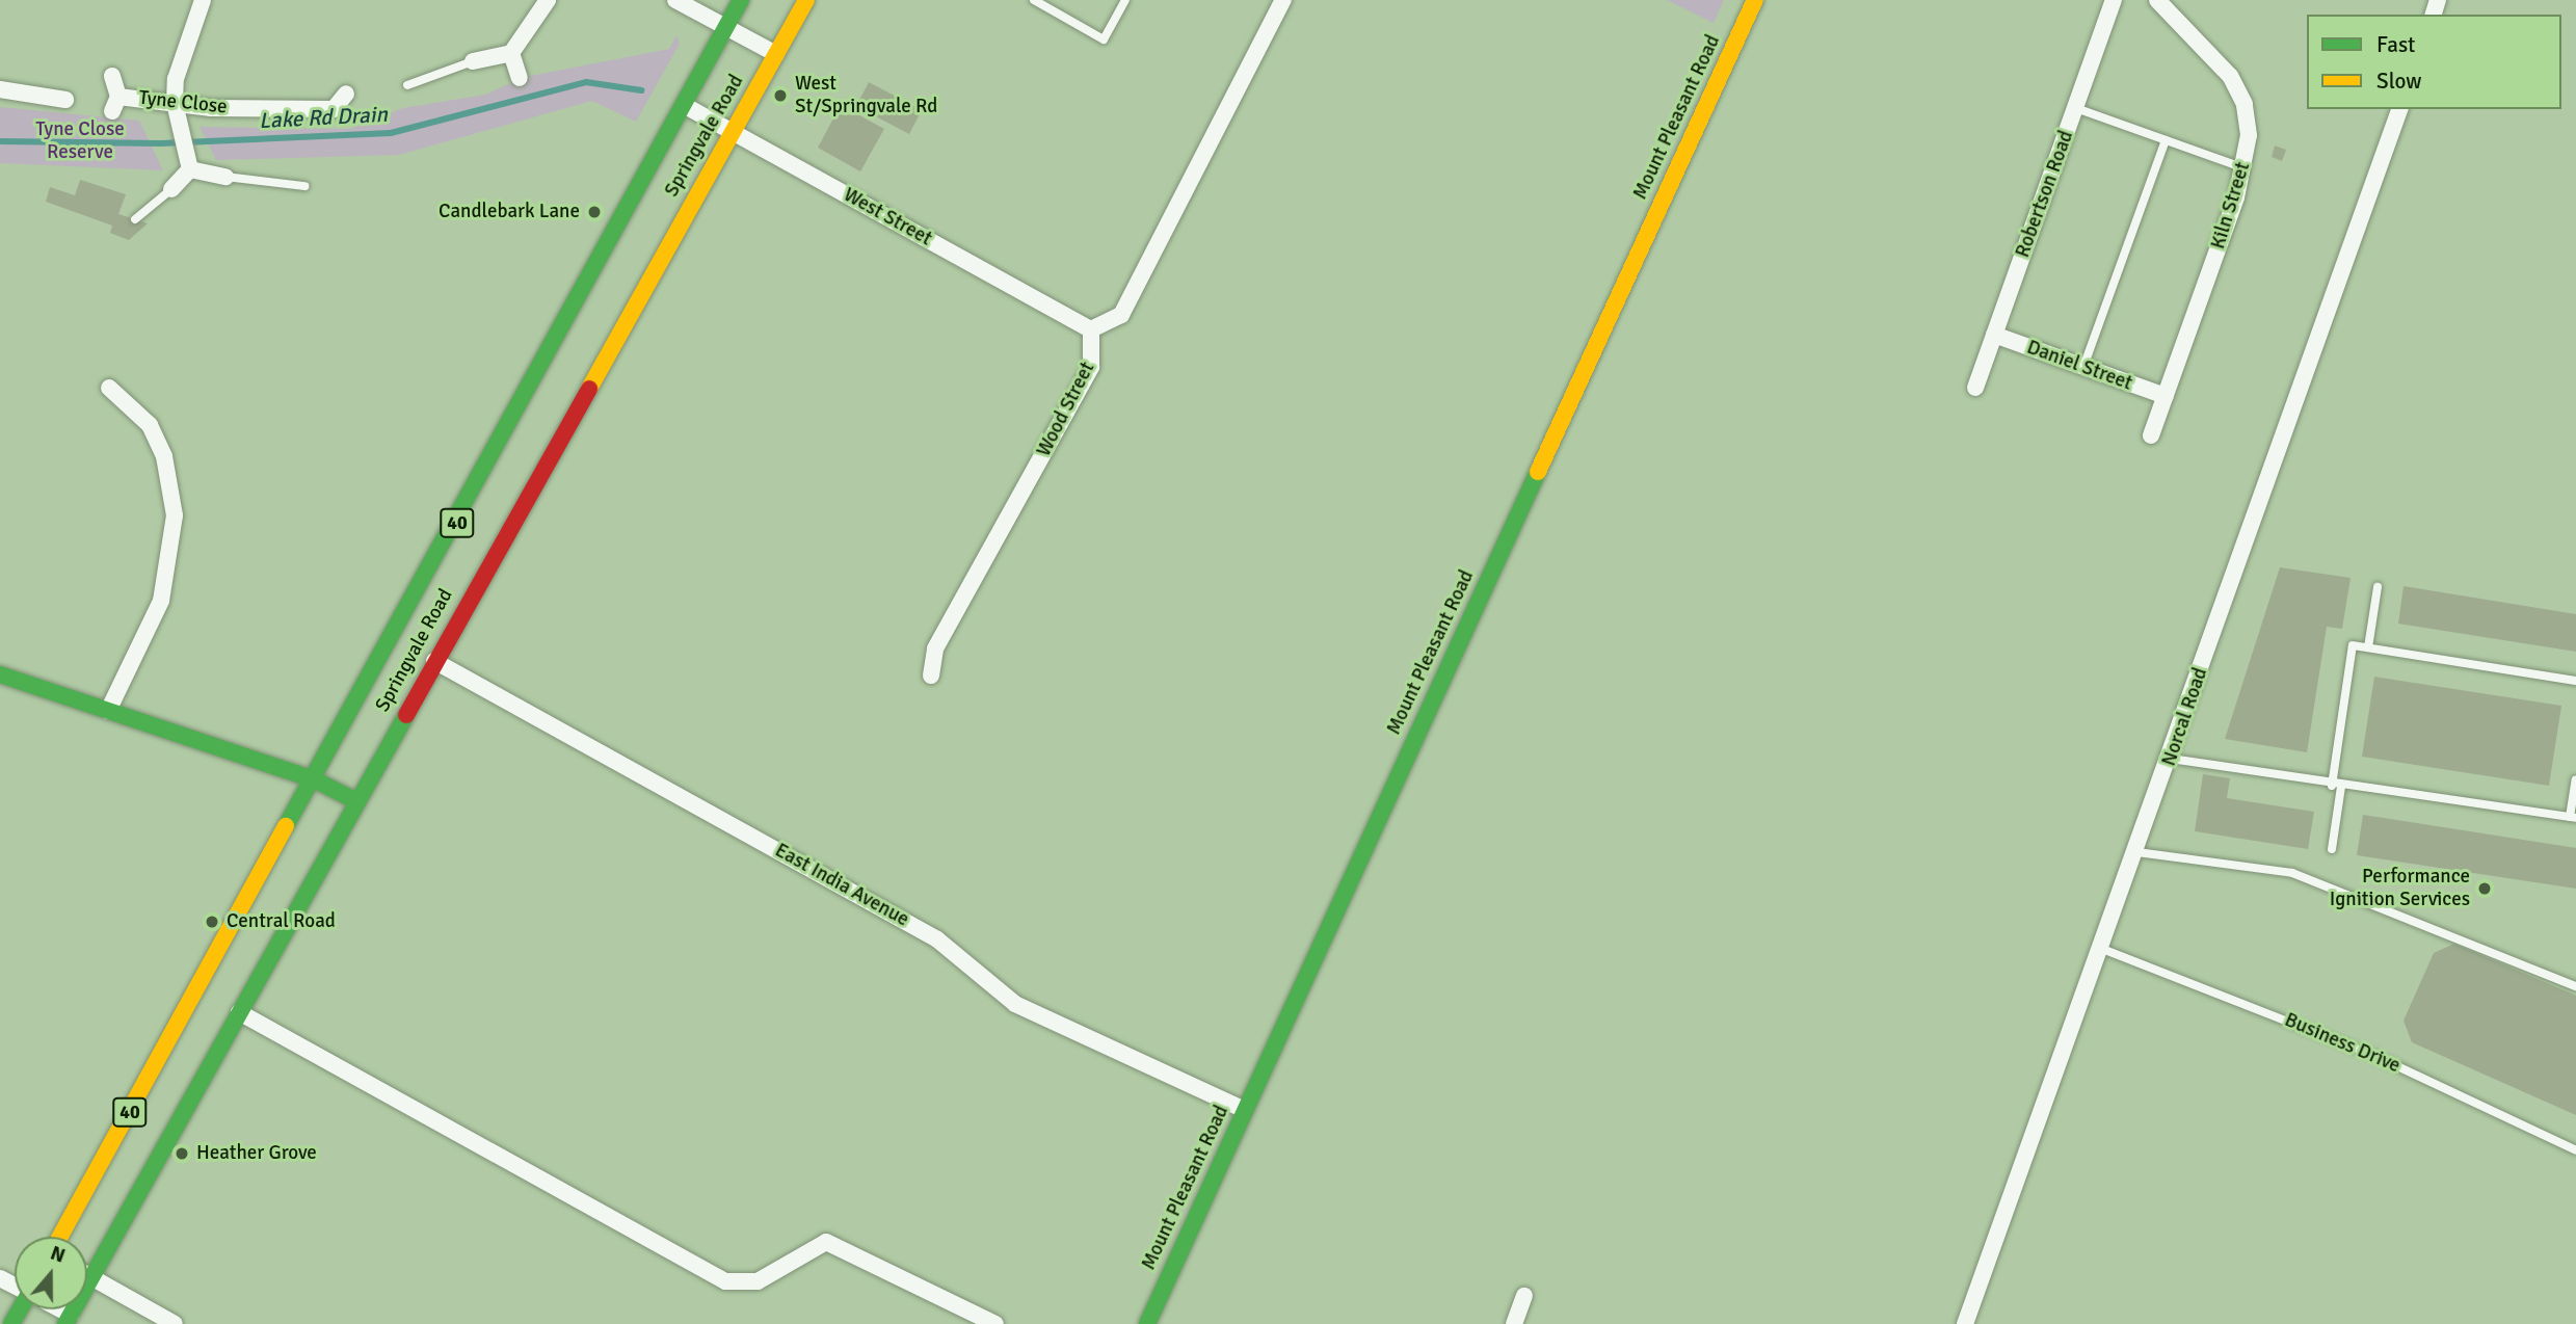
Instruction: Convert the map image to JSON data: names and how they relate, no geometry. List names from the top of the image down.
{
  "streets": {
    "main road": ["Mount Pleasant Road", "Springvale Road", "40"],
    "street": [
      "Tyne Close",
      "Robertson Road",
      "Kiln Street",
      "West Street",
      "Daniel Street",
      "Wood Street",
      "Norcal Road",
      "East India Avenue"
    ],
    "lane": ["Business Drive"]
  },
  "crossings": [
    ["Mount Pleasant Road", "East India Avenue"],
    ["Springvale Road", "West Street"],
    ["Springvale Road", "East India Avenue"],
    ["Robertson Road", "Daniel Street"],
    ["Kiln Street", "Daniel Street"],
    ["West Street", "Wood Street"],
    ["Norcal Road", "Business Drive"]
  ],
  "water": ["Lake Rd Drain"],
  "parks": ["Tyne Close Reserve"],
  "places": [
    "West St/Springvale Rd",
    "Candlebark Lane",
    "Performance Ignition Services",
    "Central Road",
    "Heather Grove"
  ],
  "legend": ["Fast", "Slow"],
  "north": "top"
}
